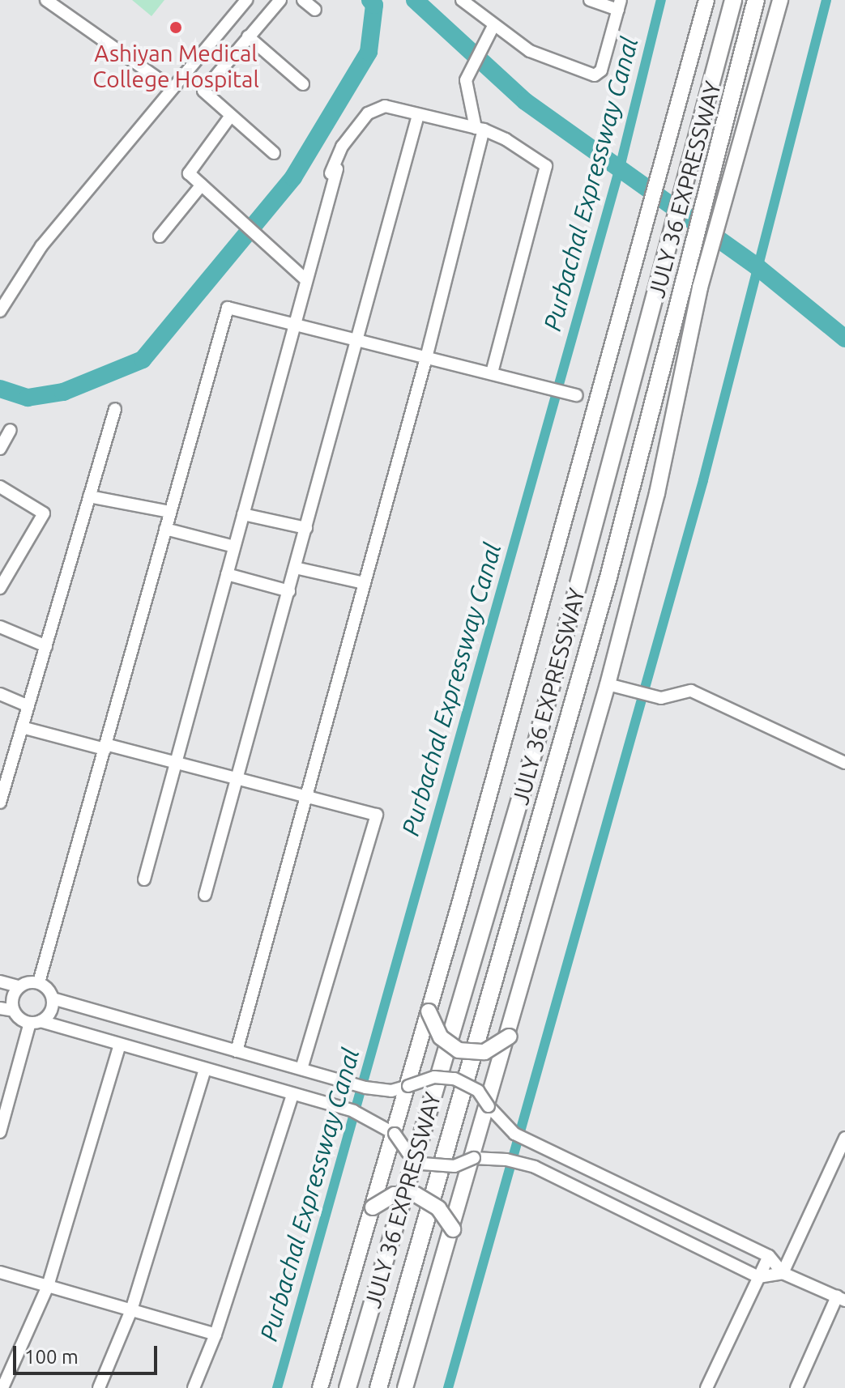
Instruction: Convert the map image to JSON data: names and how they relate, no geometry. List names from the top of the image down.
{
  "streets": {
    "highway": ["JULY 36 EXPRESSWAY"]
  },
  "water": ["Purbachal Expressway Canal"],
  "places": ["Ashiyan Medical College Hospital"],
  "scale_bar": "100 m"
}
